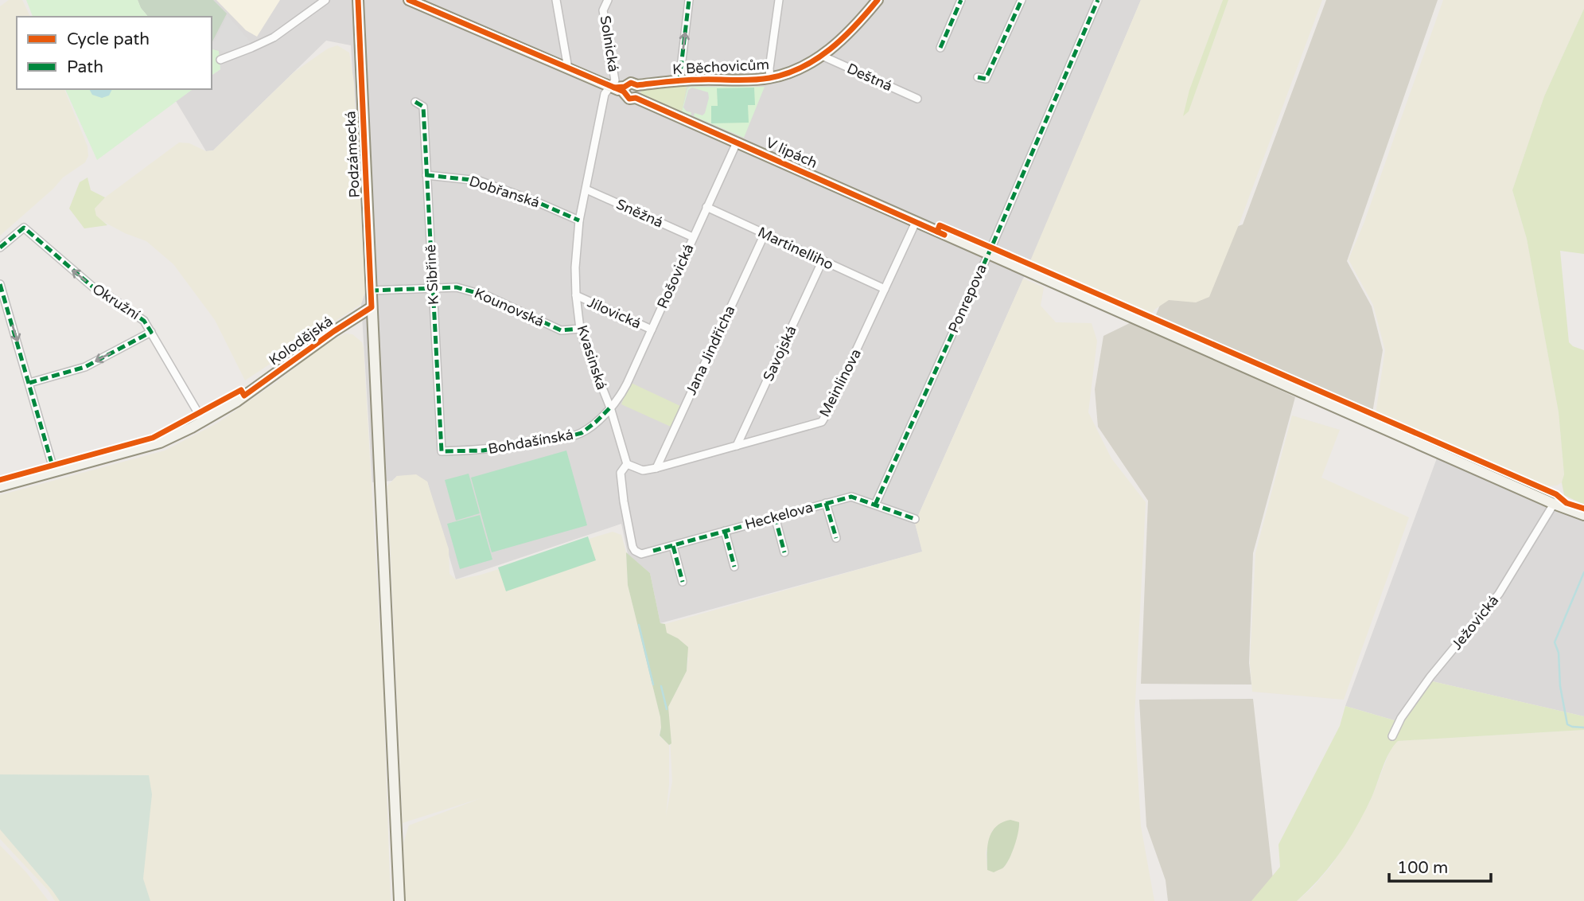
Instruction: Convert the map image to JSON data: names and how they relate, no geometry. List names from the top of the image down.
{
  "streets": {
    "street": [
      "Solnická",
      "K Běchovicům",
      "Deštná",
      "V lipách",
      "Podzámecká",
      "Dobřanská",
      "Sněžná",
      "Martinelliho",
      "K Sibřině",
      "Rošovická",
      "Ponrepova",
      "Okružní",
      "Kounovská",
      "Jílovická",
      "Kolodějská",
      "Jana Jindřicha",
      "Savojská",
      "Kvasinská",
      "Meinlinova",
      "Bohdašínská",
      "Heckelova",
      "Ježovická"
    ]
  },
  "crossings": [
    ["Solnická", "K Běchovicům"],
    ["Solnická", "V lipách"],
    ["Solnická", "Kvasinská"],
    ["K Běchovicům", "Deštná"],
    ["K Běchovicům", "V lipách"],
    ["K Běchovicům", "Kvasinská"],
    ["V lipách", "Rošovická"],
    ["V lipách", "Ponrepova"],
    ["V lipách", "Kvasinská"],
    ["V lipách", "Meinlinova"],
    ["V lipách", "Ježovická"],
    ["Podzámecká", "Kounovská"],
    ["Podzámecká", "Kolodějská"],
    ["Dobřanská", "K Sibřině"],
    ["Dobřanská", "Kvasinská"],
    ["Sněžná", "Rošovická"],
    ["Sněžná", "Kvasinská"],
    ["Martinelliho", "Rošovická"],
    ["Martinelliho", "Jana Jindřicha"],
    ["Martinelliho", "Savojská"],
    ["Martinelliho", "Meinlinova"],
    ["K Sibřině", "Kounovská"],
    ["K Sibřině", "Bohdašínská"],
    ["Rošovická", "Jílovická"],
    ["Rošovická", "Kvasinská"],
    ["Rošovická", "Bohdašínská"],
    ["Ponrepova", "Heckelova"],
    ["Okružní", "Kolodějská"],
    ["Kounovská", "Kvasinská"],
    ["Jílovická", "Kvasinská"],
    ["Jana Jindřicha", "Meinlinova"],
    ["Savojská", "Meinlinova"],
    ["Kvasinská", "Meinlinova"],
    ["Kvasinská", "Bohdašínská"],
    ["Kvasinská", "Heckelova"]
  ],
  "one_way": ["Okružní"],
  "legend": ["Cycle path", "Path"],
  "scale_bar": "100 m"
}
